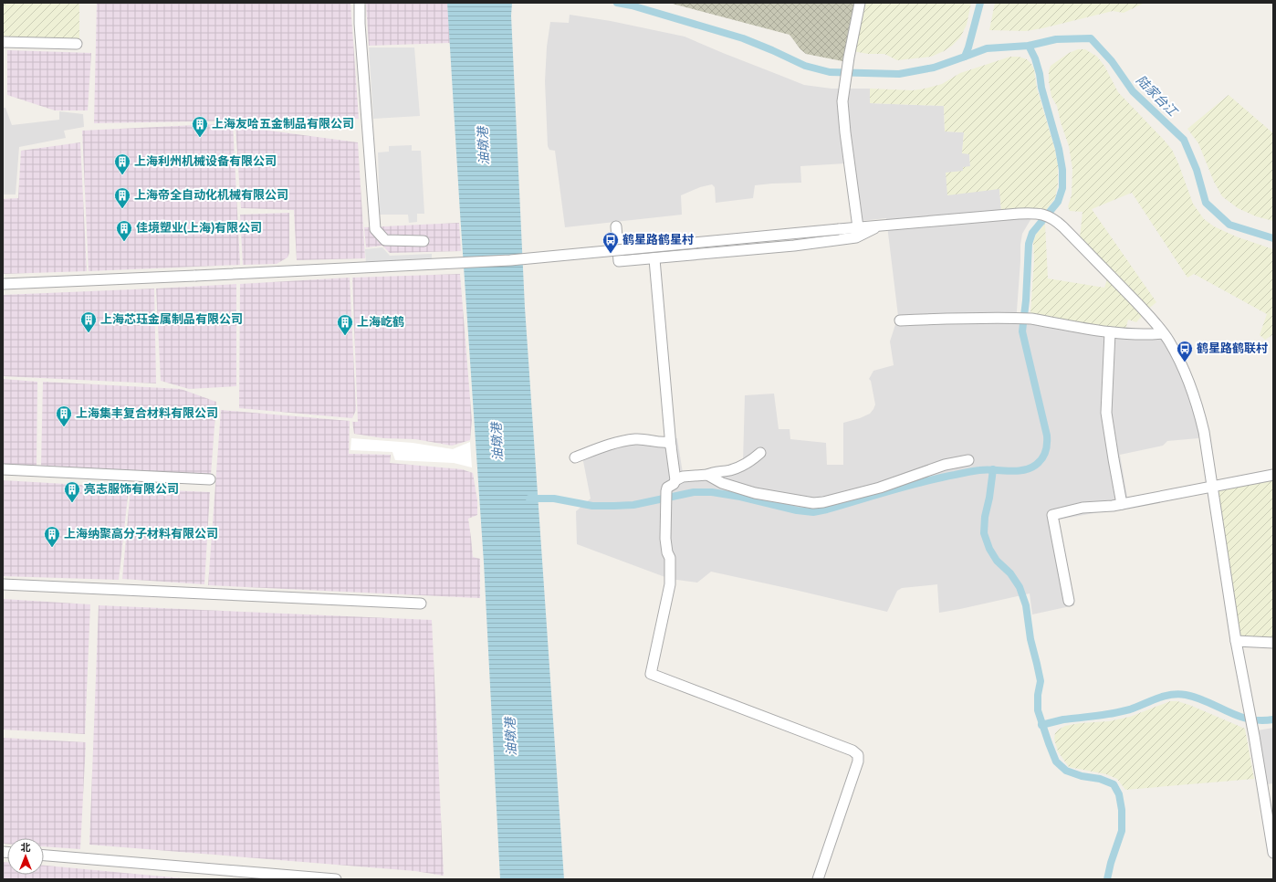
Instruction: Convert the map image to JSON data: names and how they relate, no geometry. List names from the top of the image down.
{
  "water": ["陆家台江", "油墩港"],
  "places": {
    "building": [
      "上海友哈五金制品有限公司",
      "上海利州机械设备有限公司",
      "上海帝全自动化机械有限公司",
      "佳境塑业(上海)有限公司",
      "上海芯珏金属制品有限公司",
      "上海屹鹤",
      "上海集丰复合材料有限公司",
      "亮志服饰有限公司",
      "上海纳聚高分子材料有限公司"
    ],
    "bus stop": ["鹤星路鹤星村", "鹤星路鹤联村"]
  },
  "north": "top"
}
